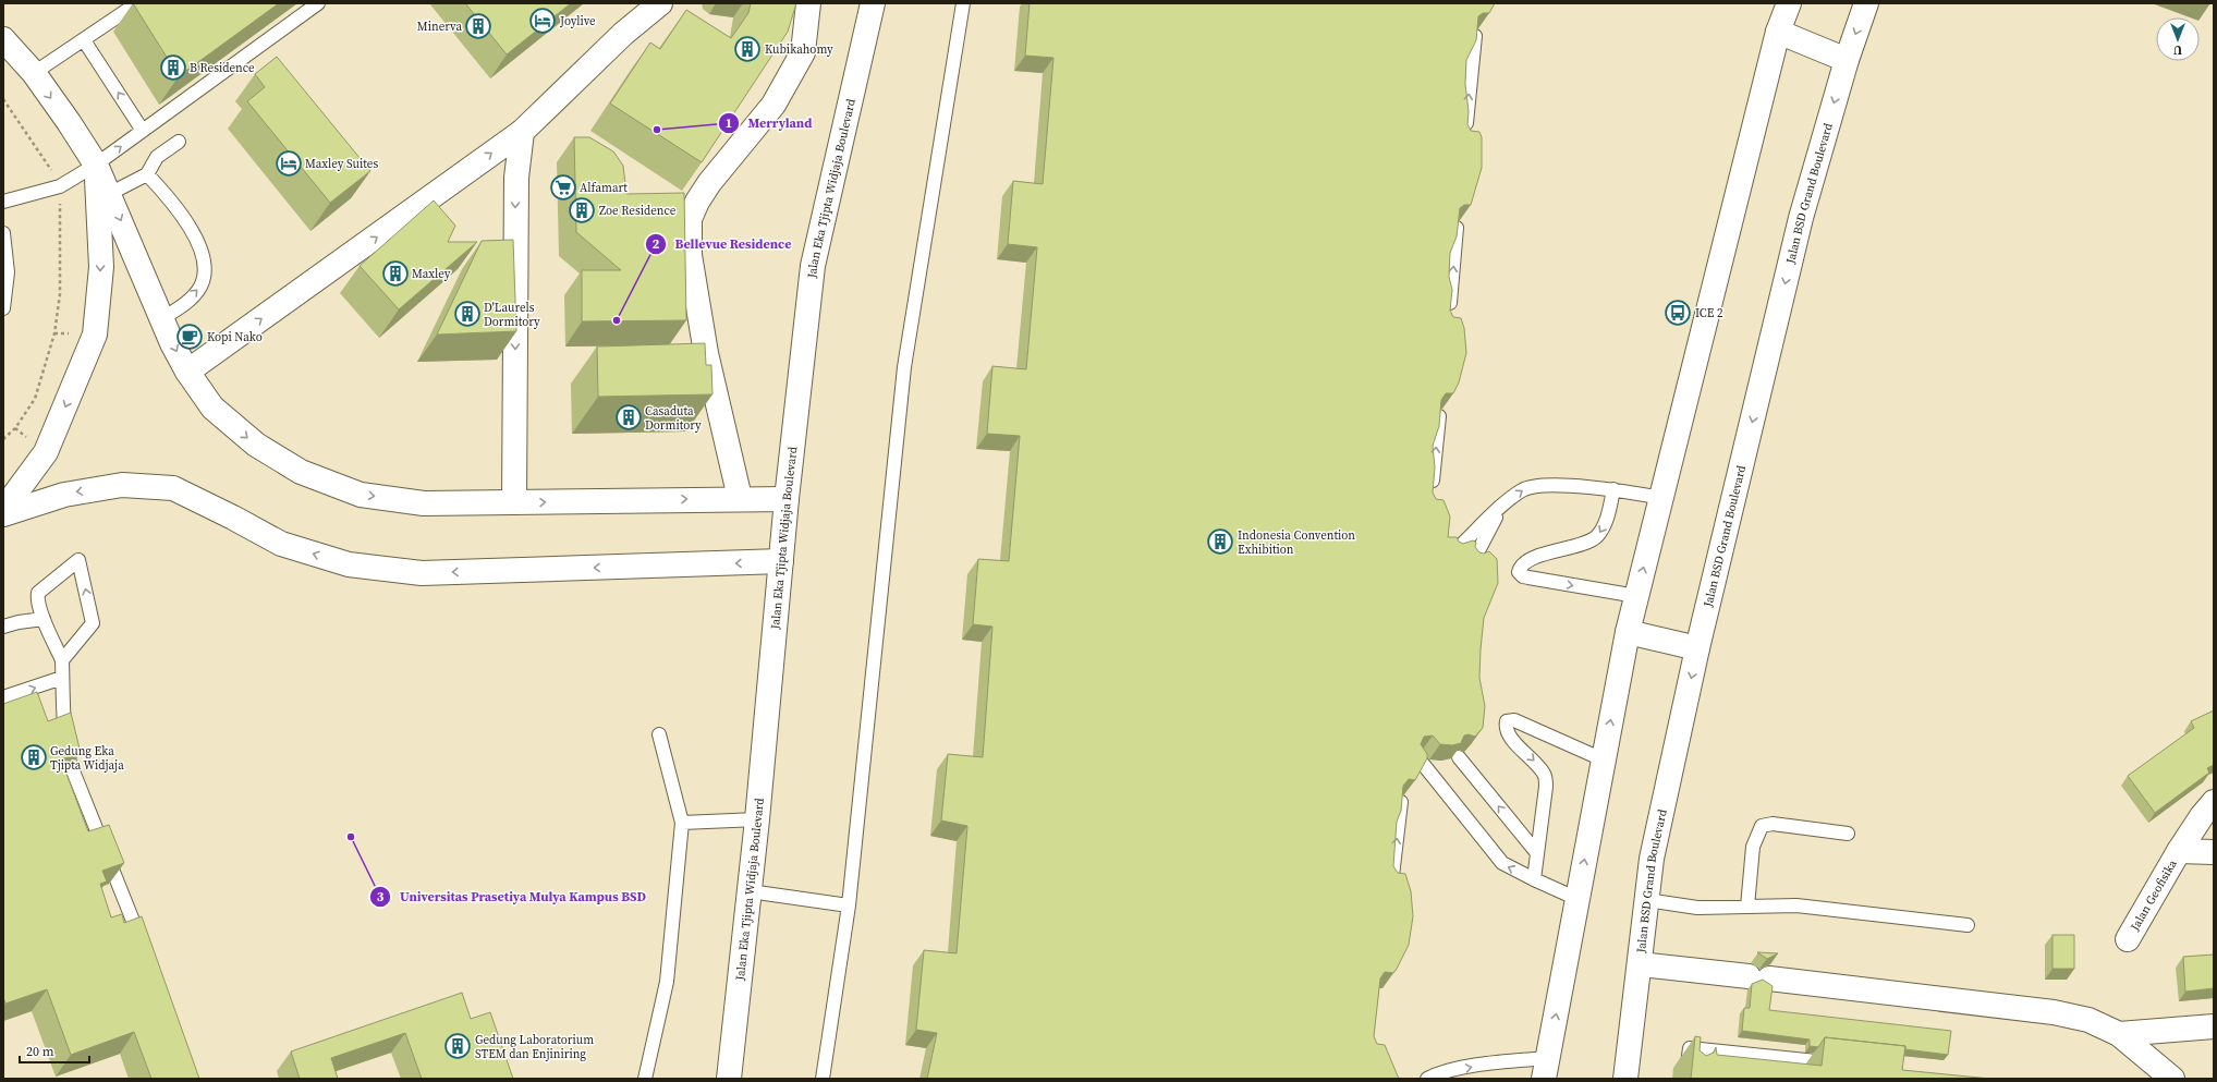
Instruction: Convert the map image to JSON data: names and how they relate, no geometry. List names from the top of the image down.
{
  "streets": {
    "street": ["Jalan Eka Tjipta Widjaja Boulevard", "Jalan BSD Grand Boulevard", "Jalan Geofisika"]
  },
  "places": {
    "hotel": ["Joylive", "Maxley Suites"],
    "building": [
      "Minerva",
      "Kubikahomy",
      "B Residence",
      "Zoe Residence",
      "Maxley",
      "D'Laurels Dormitory",
      "Casaduta Dormitory",
      "Indonesia Convention Exhibition",
      "Gedung Eka Tjipta Widjaja",
      "Gedung Laboratorium STEM dan Enjiniring"
    ],
    "other": ["Merryland", "Bellevue Residence", "Universitas Prasetiya Mulya Kampus BSD"],
    "supermarket": ["Alfamart"],
    "bus stop": ["ICE 2"],
    "cafe": ["Kopi Nako"]
  },
  "scale_bar": "20 m",
  "north": "bottom"
}
